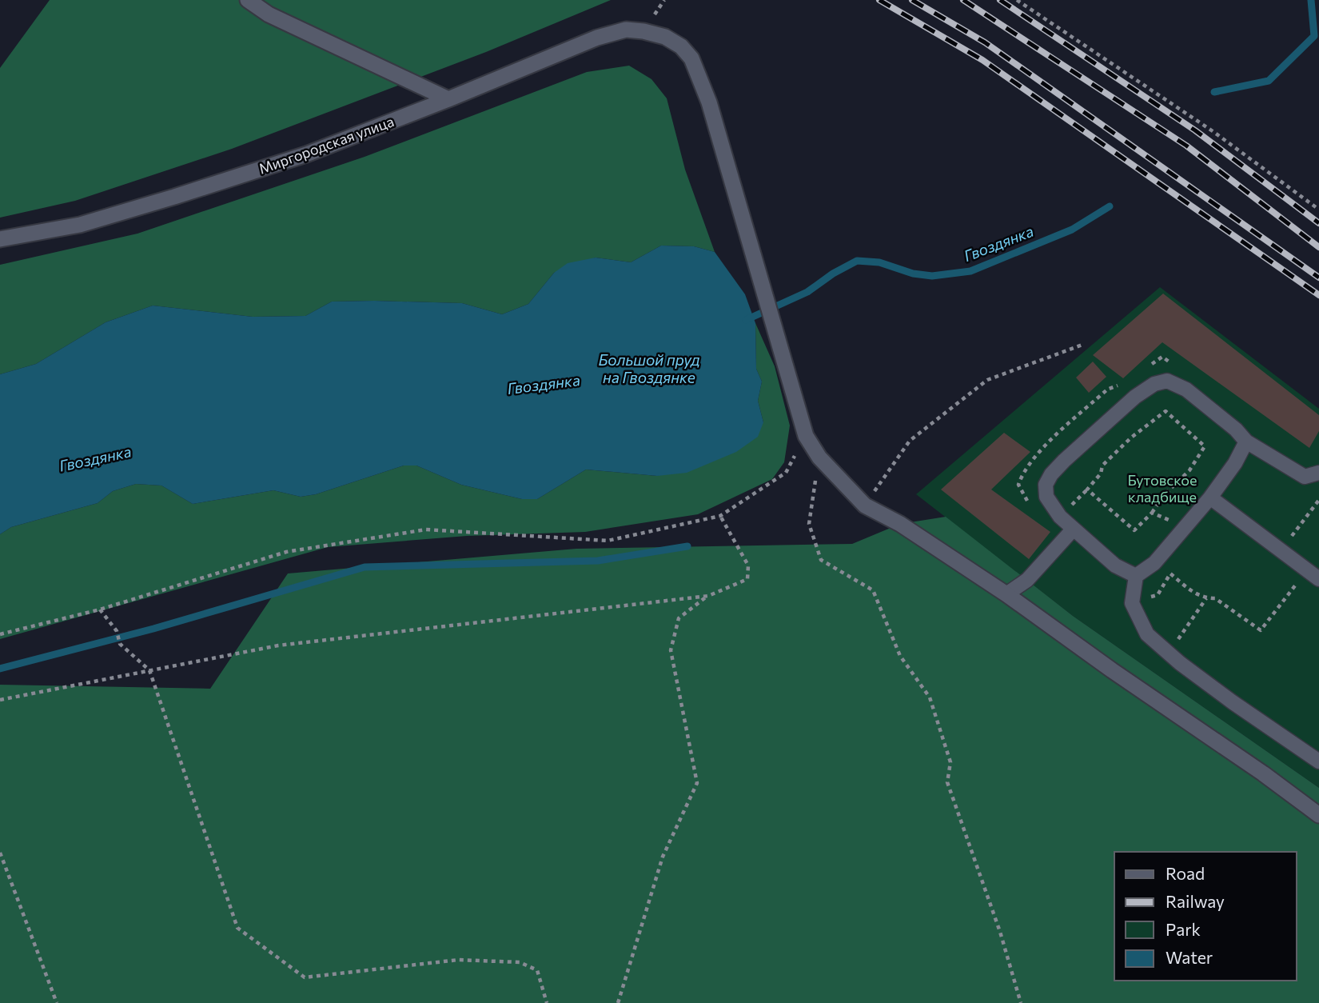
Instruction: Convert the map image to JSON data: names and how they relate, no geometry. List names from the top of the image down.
{
  "streets": {
    "street": ["Миргородская улица"]
  },
  "water": ["Гвоздянка", "Большой пруд на Гвоздянке"],
  "parks": ["Бутовское кладбище"],
  "legend": [
    "Road",
    "Railway",
    "Park",
    "Water"
  ]
}
